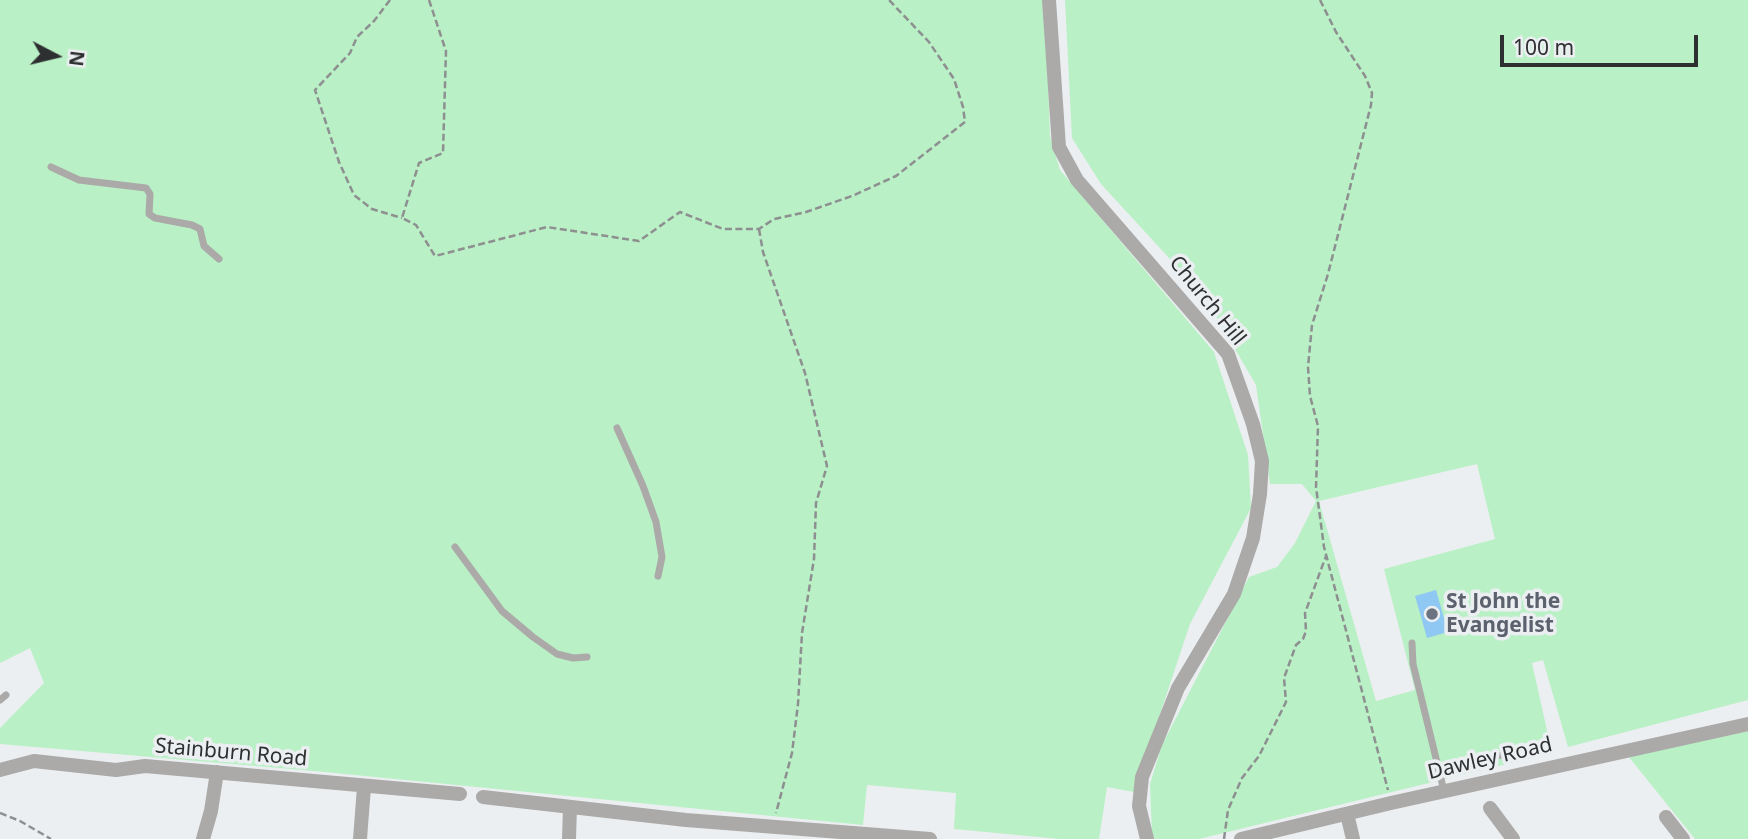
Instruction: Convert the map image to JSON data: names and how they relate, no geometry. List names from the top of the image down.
{
  "streets": {
    "street": ["Church Hill", "Stainburn Road", "Dawley Road"]
  },
  "places": ["St John the Evangelist"],
  "scale_bar": "100 m",
  "north": "right"
}
